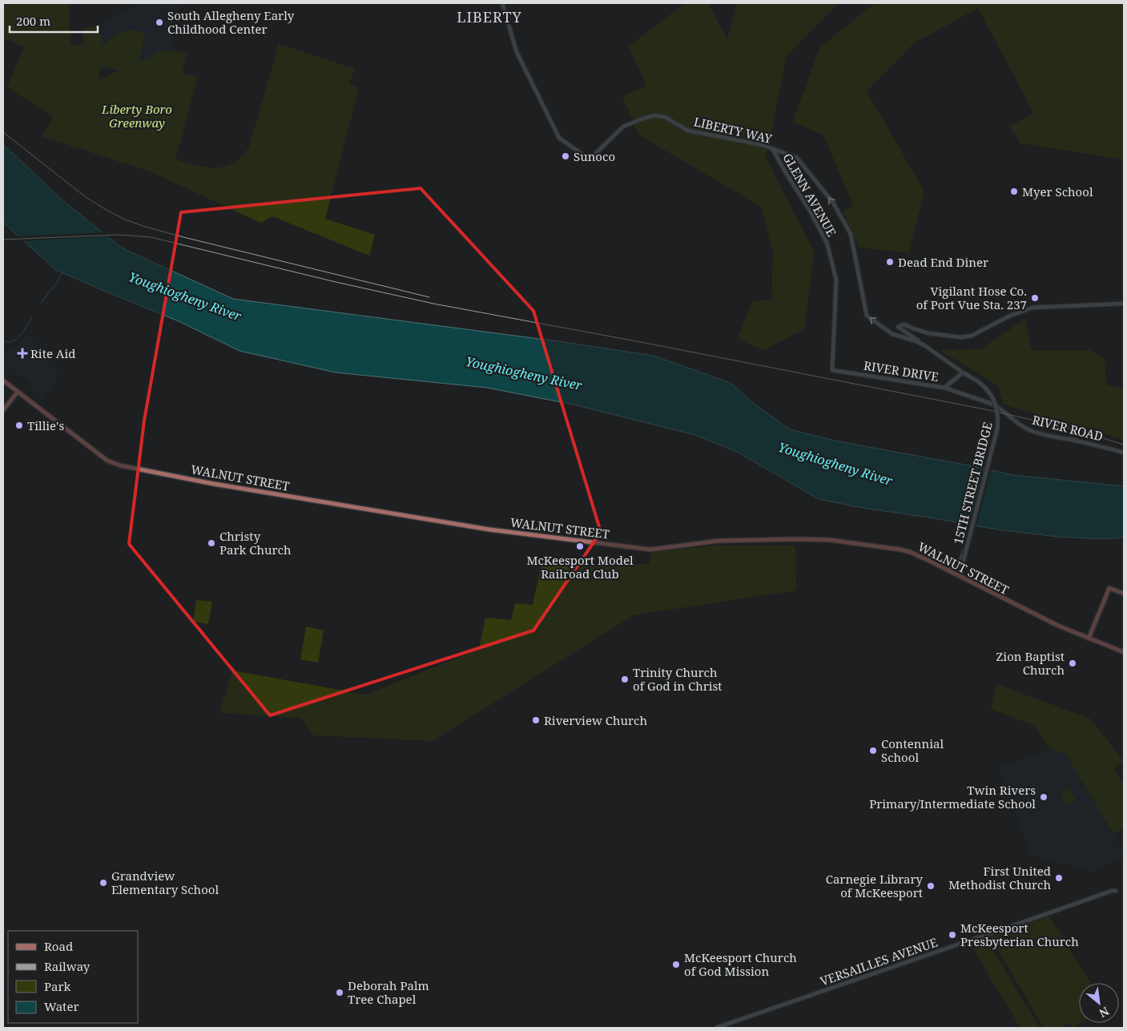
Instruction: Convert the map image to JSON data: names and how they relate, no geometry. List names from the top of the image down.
{
  "streets": {
    "main road": ["WALNUT STREET"],
    "street": [
      "LIBERTY WAY",
      "GLENN AVENUE",
      "RIVER DRIVE",
      "RIVER ROAD",
      "15TH STREET BRIDGE",
      "VERSAILLES AVENUE"
    ]
  },
  "crossings": [
    ["LIBERTY WAY", "GLENN AVENUE"],
    ["LIBERTY WAY", "RIVER DRIVE"],
    ["LIBERTY WAY", "15TH STREET BRIDGE"],
    ["GLENN AVENUE", "RIVER DRIVE"],
    ["RIVER DRIVE", "RIVER ROAD"],
    ["WALNUT STREET", "15TH STREET BRIDGE"]
  ],
  "districts": ["LIBERTY"],
  "water": ["Youghiogheny River"],
  "parks": ["Liberty Boro Greenway"],
  "places": {
    "other": [
      "South Allegheny Early Childhood Center",
      "Sunoco",
      "Myer School",
      "Dead End Diner",
      "Vigilant Hose Co. of Port Vue Sta. 237",
      "Tillie's",
      "Christy Park Church",
      "McKeesport Model Railroad Club",
      "Zion Baptist Church",
      "Trinity Church of God in Christ",
      "Riverview Church",
      "Contennial School",
      "Twin Rivers Primary/Intermediate School",
      "First United Methodist Church",
      "Grandview Elementary School",
      "Carnegie Library of McKeesport",
      "McKeesport Presbyterian Church",
      "McKeesport Church of God Mission",
      "Deborah Palm Tree Chapel"
    ],
    "health": ["Rite Aid"]
  },
  "legend": [
    "Road",
    "Railway",
    "Park",
    "Water"
  ],
  "scale_bar": "200 m",
  "north": "bottom right"
}
